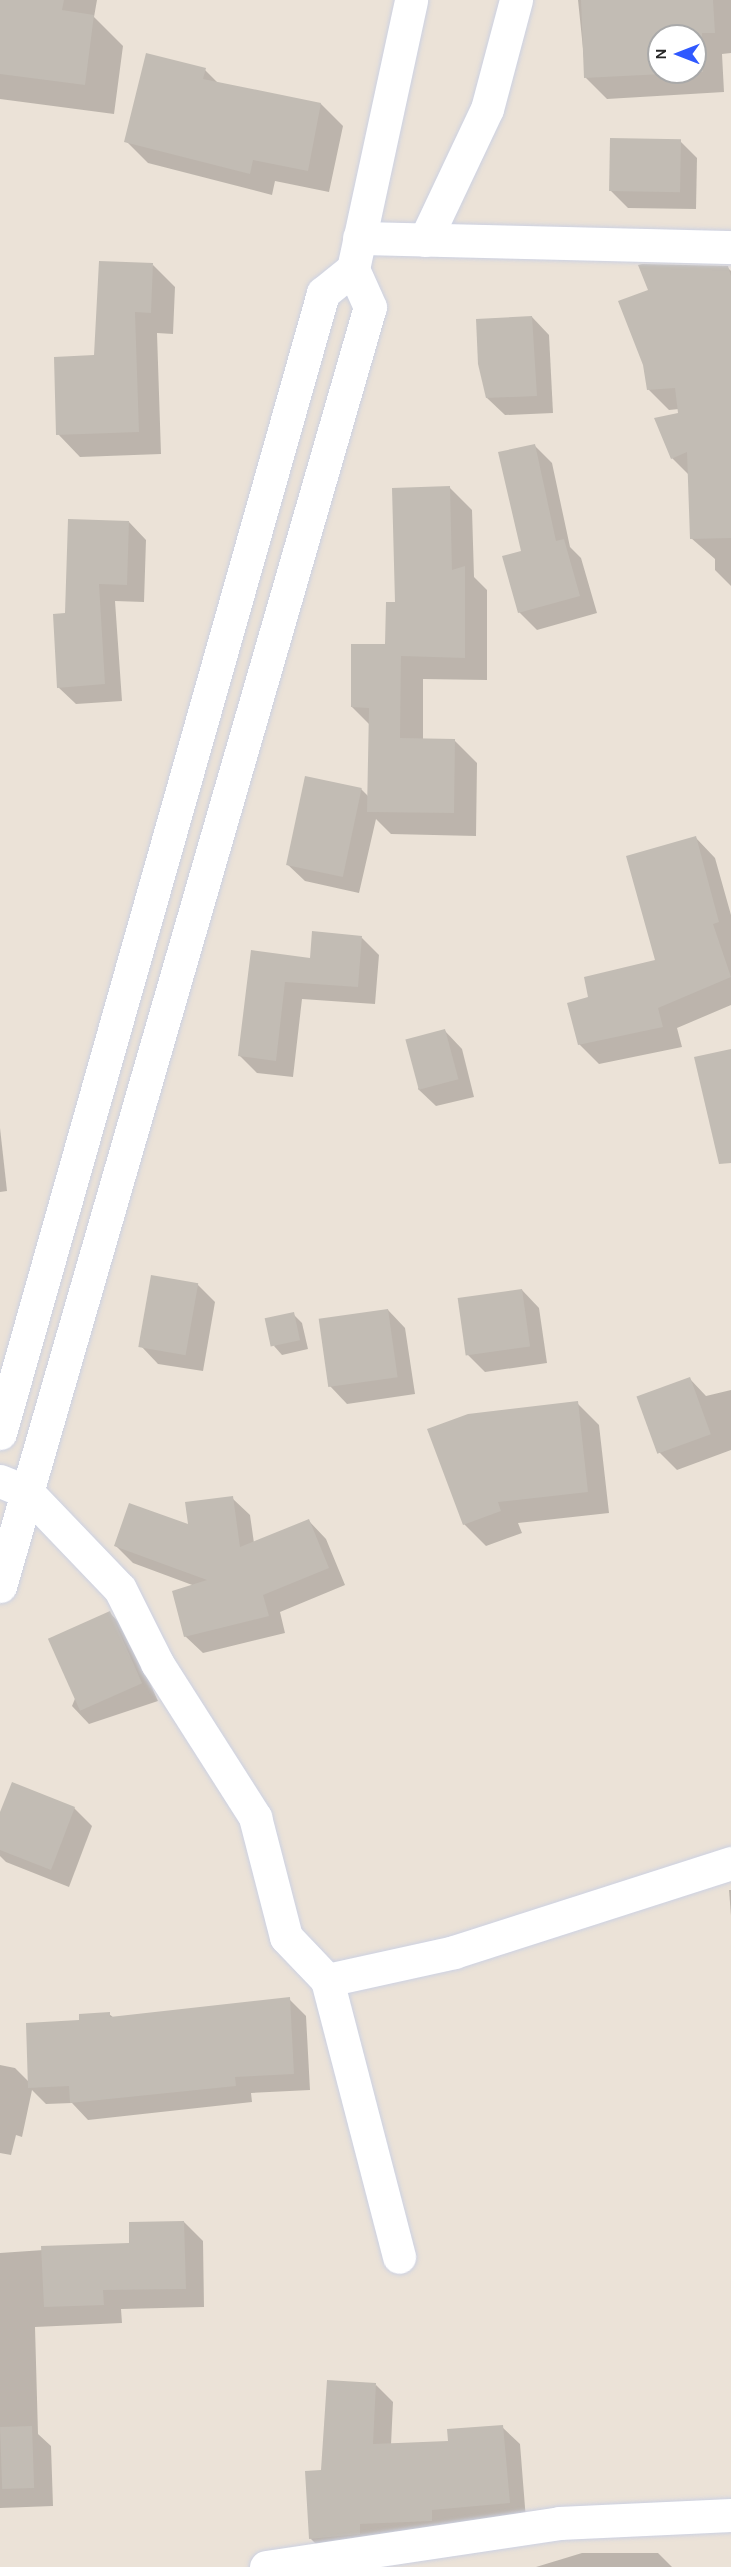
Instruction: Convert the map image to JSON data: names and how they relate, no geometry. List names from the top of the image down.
{
  "north": "left"
}
